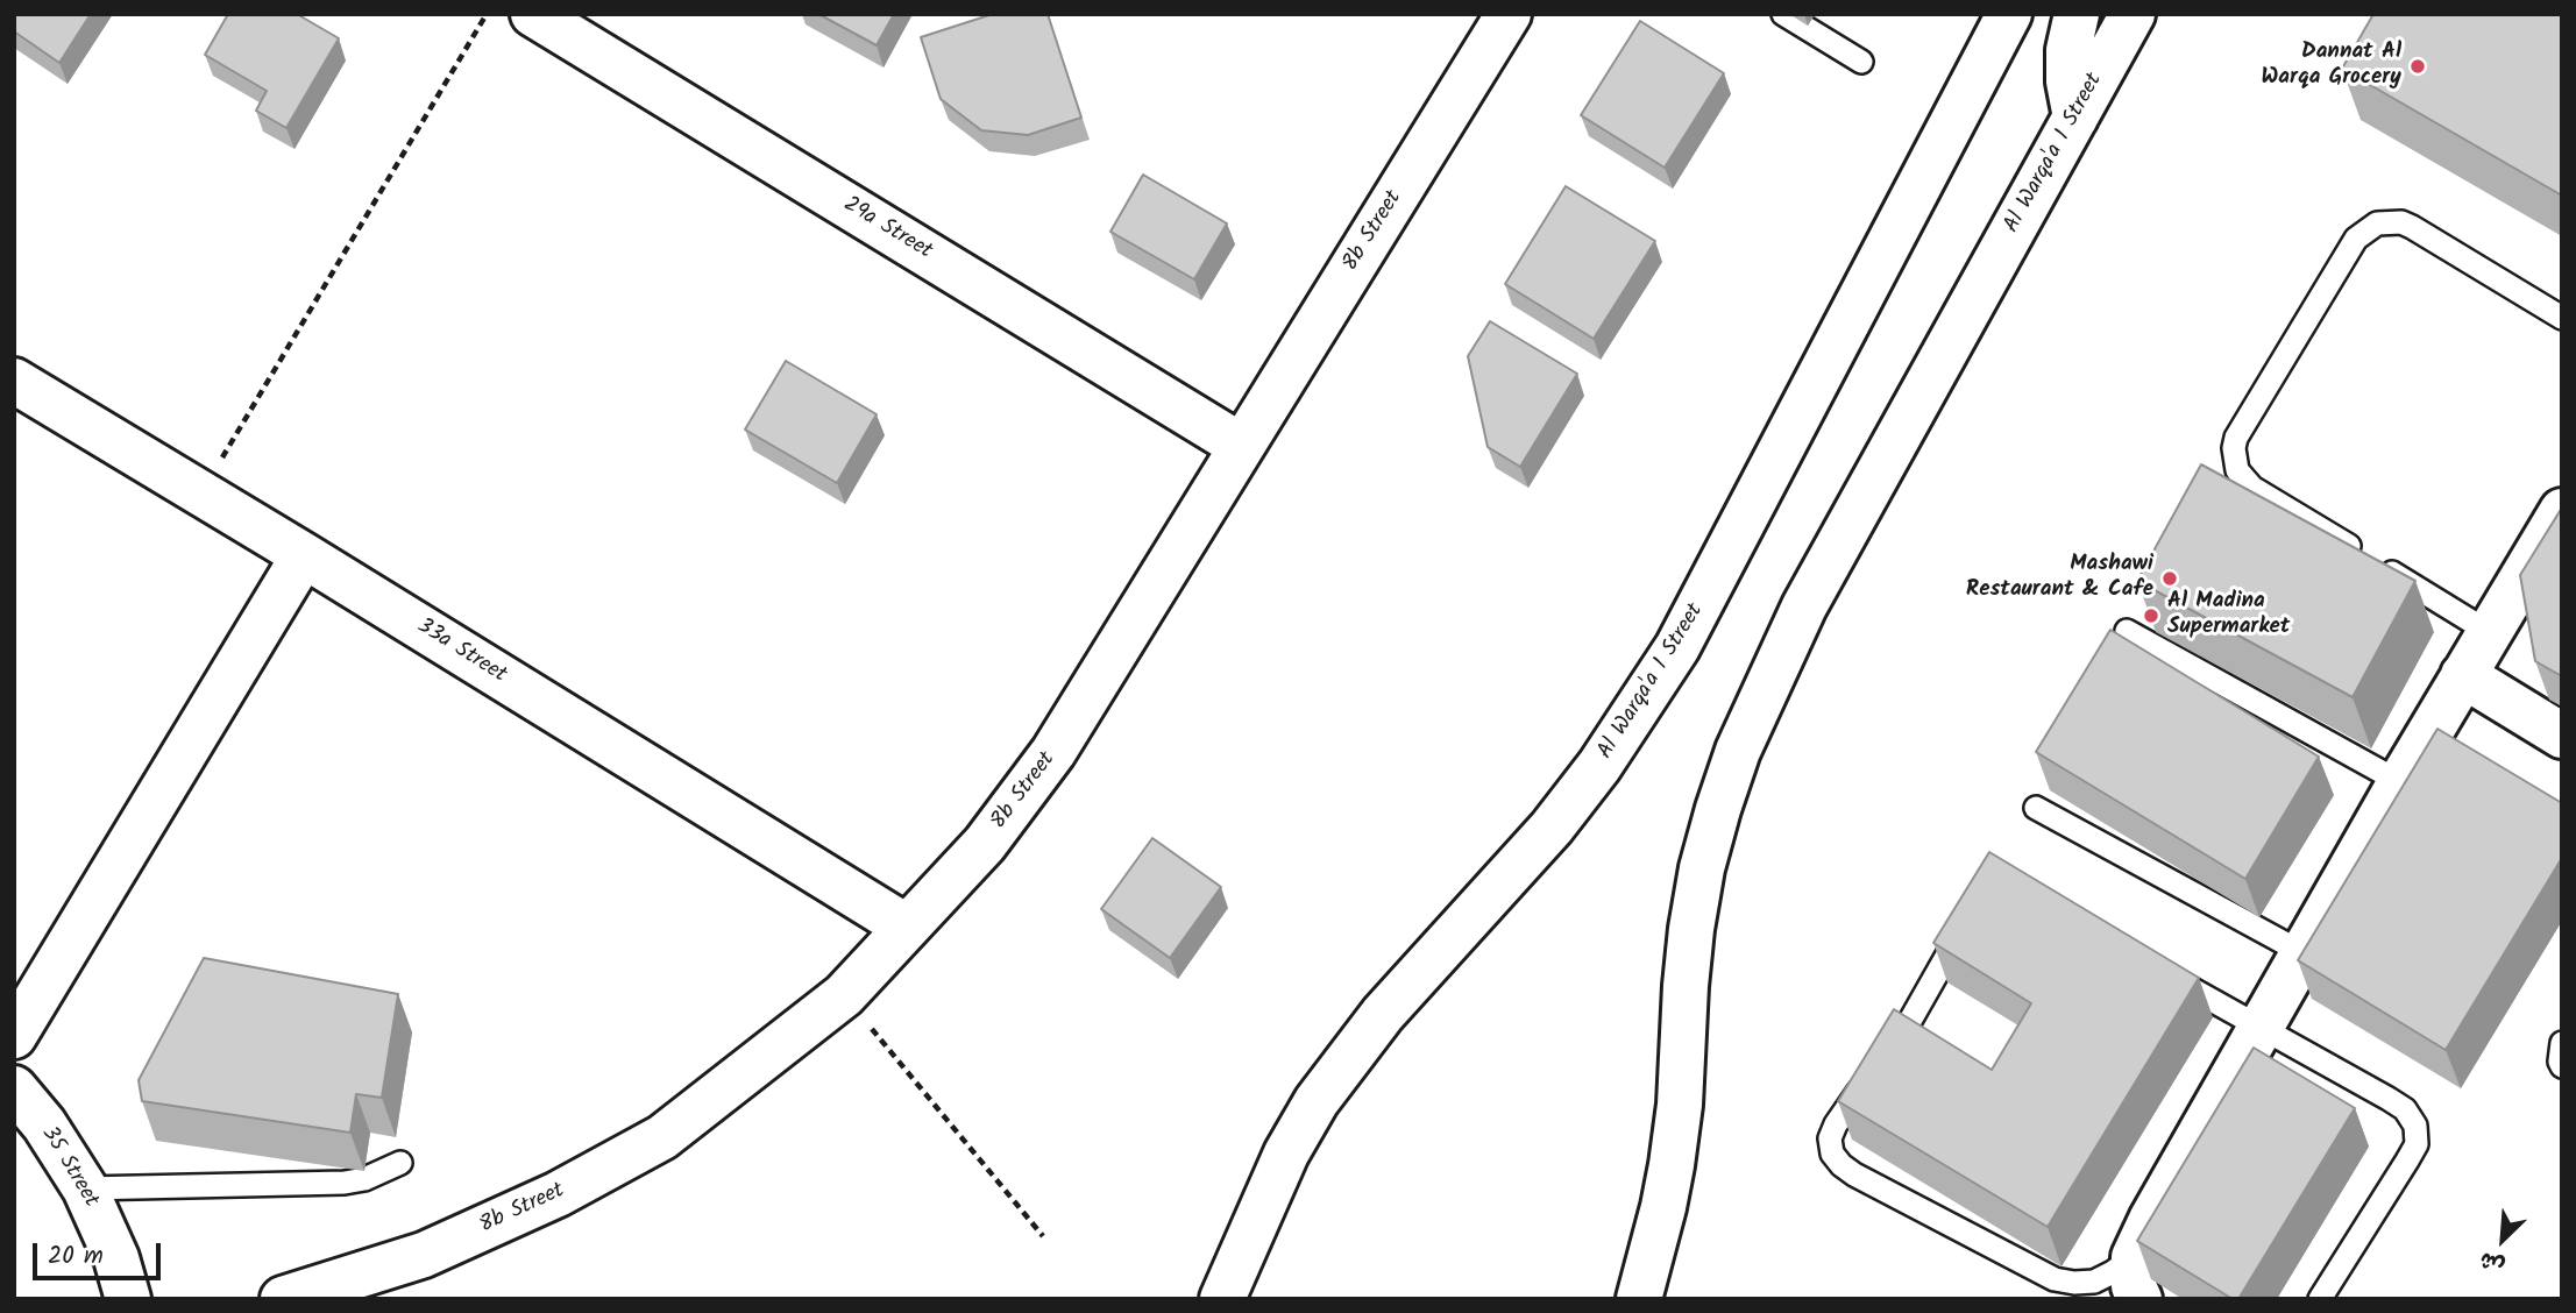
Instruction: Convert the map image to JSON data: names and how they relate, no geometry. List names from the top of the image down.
{
  "streets": {
    "street": [
      "Al Warqa'a 1 Street",
      "29a Street",
      "8b Street",
      "33a Street",
      "35 Street"
    ]
  },
  "crossings": [
    ["29a Street", "8b Street"],
    ["8b Street", "33a Street"]
  ],
  "places": ["Dannat Al Warqa Grocery", "Mashawi Restaurant & Cafe", "Al Madina Supermarket"],
  "scale_bar": "20 m",
  "north": "bottom left"
}
